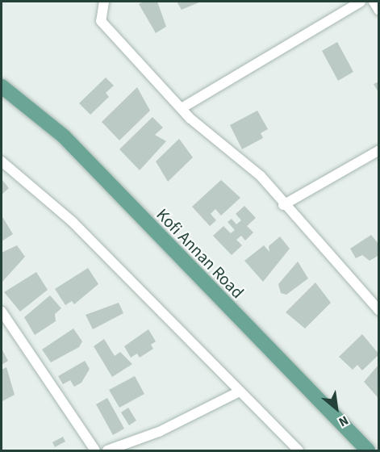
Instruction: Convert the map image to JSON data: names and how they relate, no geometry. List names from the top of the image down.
{
  "streets": {
    "main road": ["Kofi Annan Road"]
  },
  "north": "bottom right"
}
